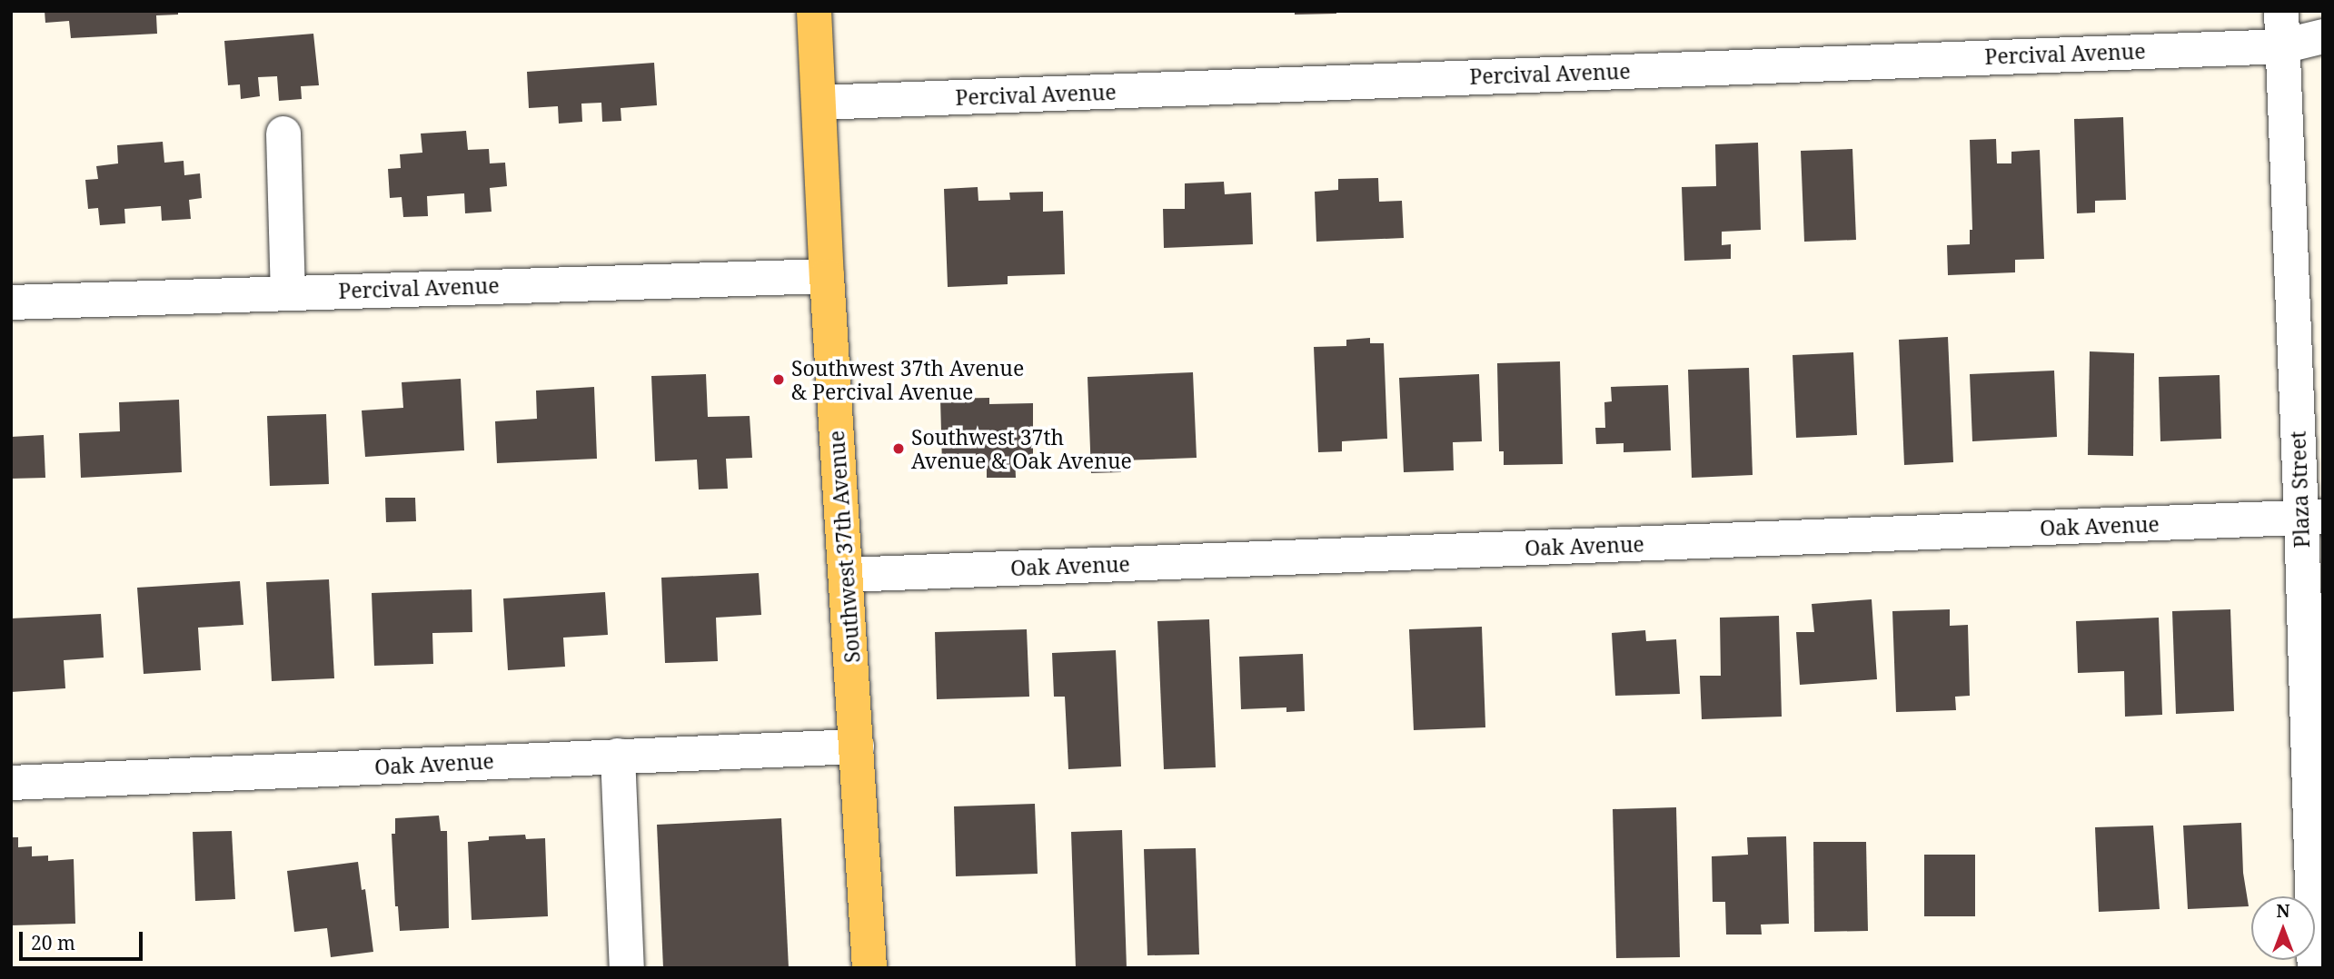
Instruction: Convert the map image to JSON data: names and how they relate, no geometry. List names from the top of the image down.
{
  "streets": {
    "main road": ["Southwest 37th Avenue"],
    "street": ["Percival Avenue", "Plaza Street", "Oak Avenue"]
  },
  "crossings": [
    ["Percival Avenue", "Plaza Street"],
    ["Percival Avenue", "Southwest 37th Avenue"],
    ["Plaza Street", "Oak Avenue"],
    ["Oak Avenue", "Southwest 37th Avenue"]
  ],
  "places": ["Southwest 37th Avenue & Percival Avenue", "Southwest 37th Avenue & Oak Avenue"],
  "scale_bar": "20 m",
  "north": "top"
}
